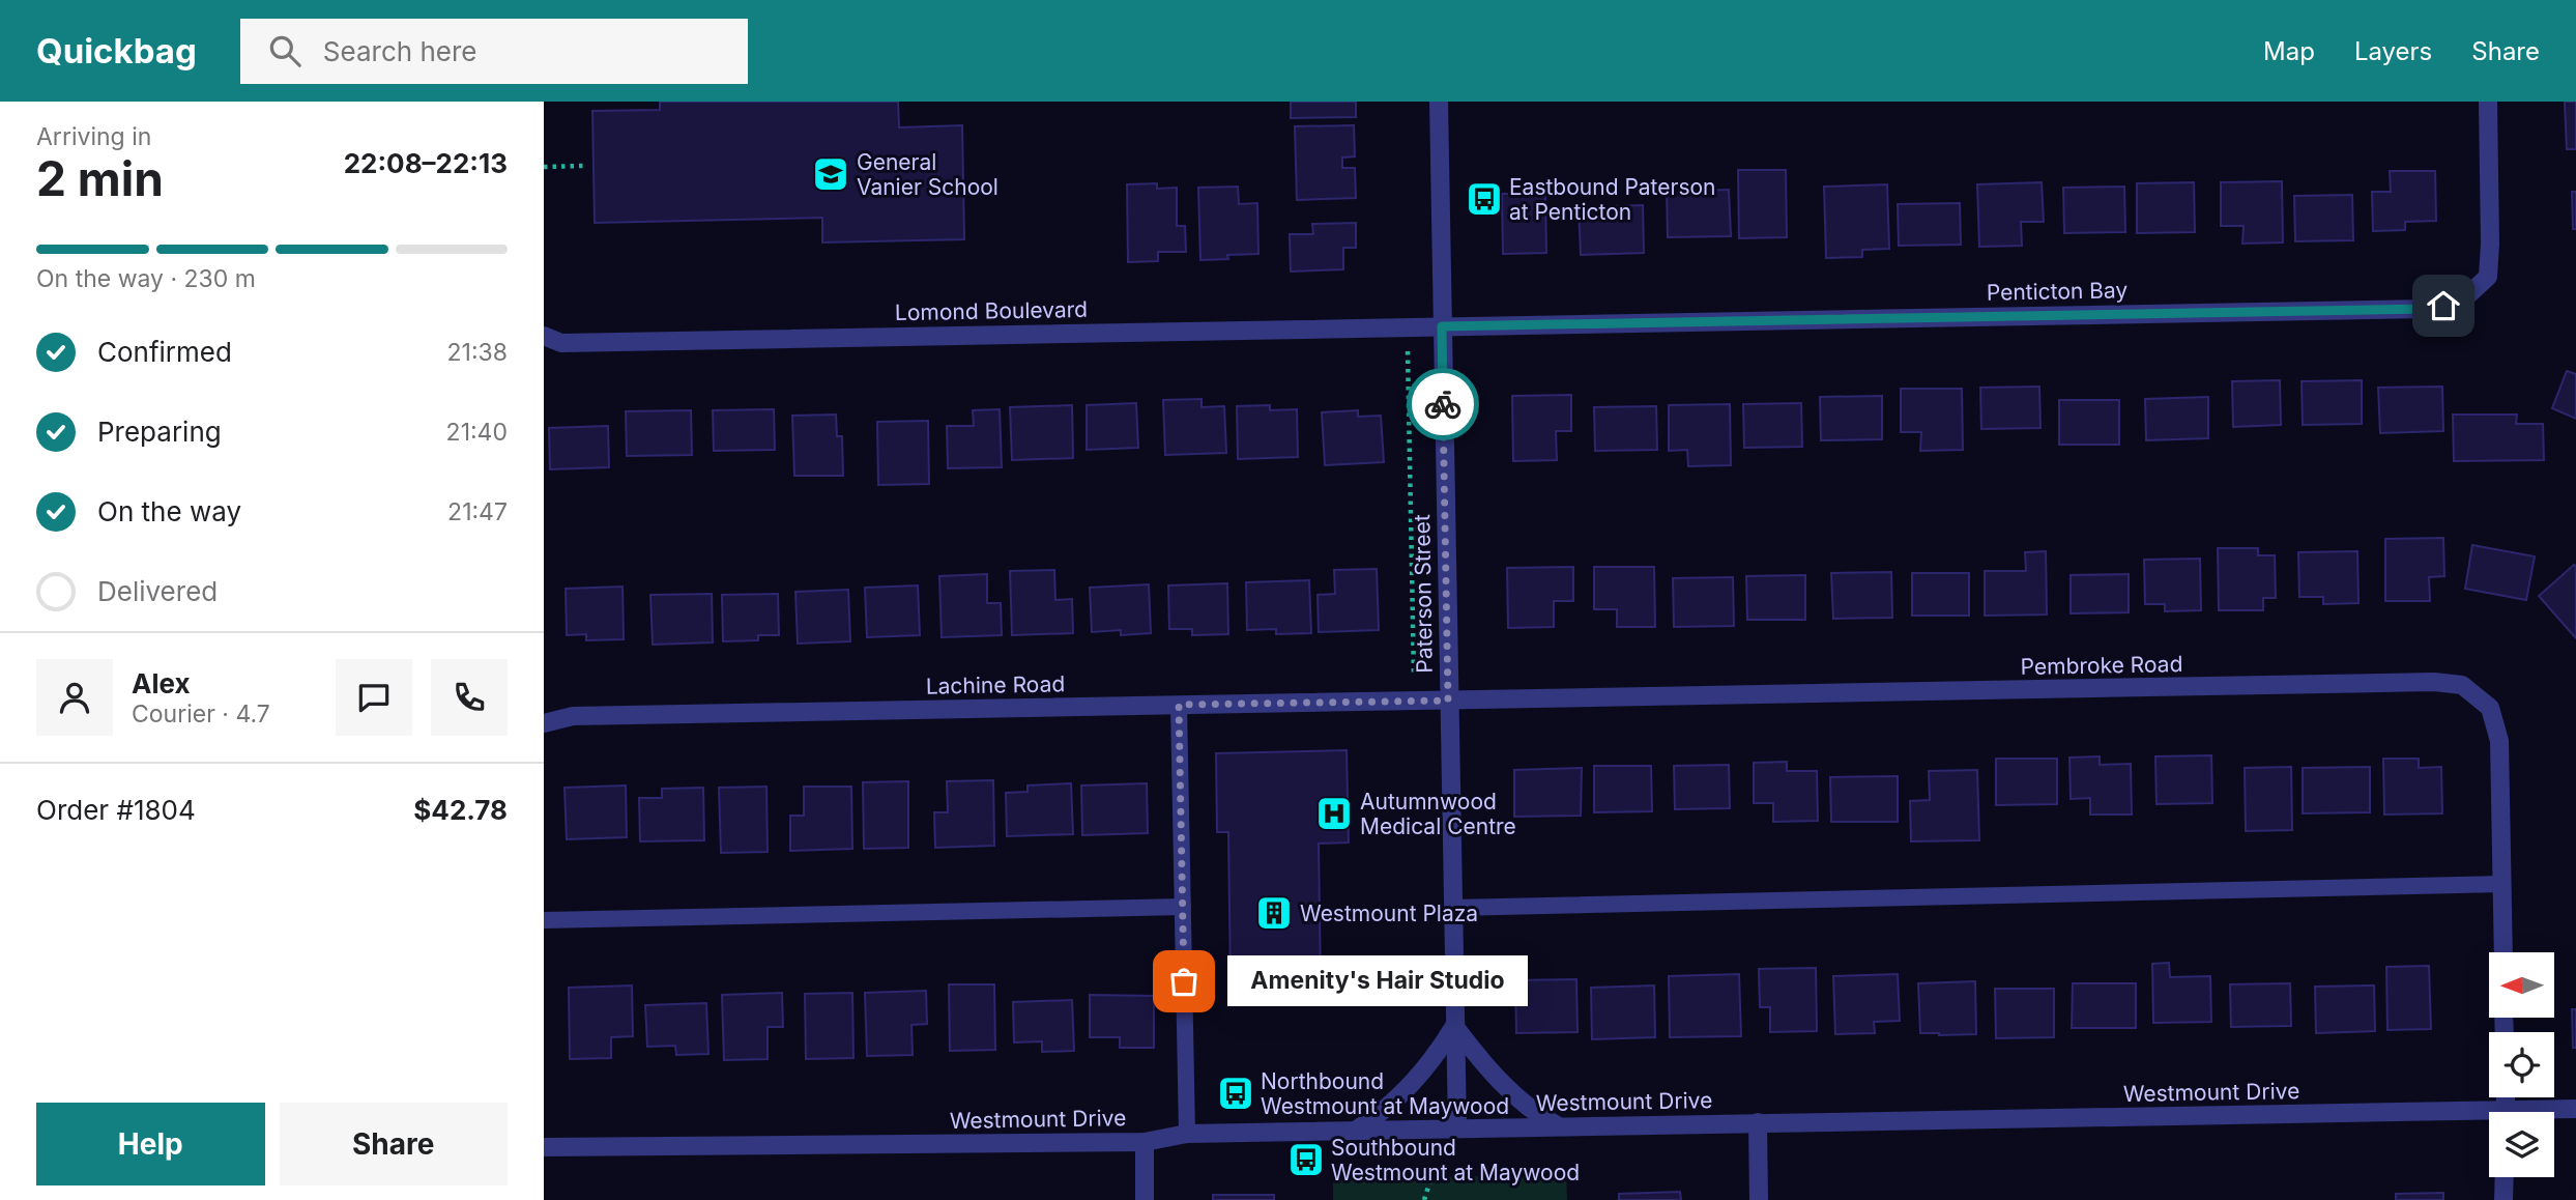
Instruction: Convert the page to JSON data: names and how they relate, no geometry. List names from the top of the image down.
{
  "streets": {
    "street": [
      "Penticton Bay",
      "Lomond Boulevard",
      "Paterson Street",
      "Pembroke Road",
      "Lachine Road",
      "Westmount Drive"
    ]
  },
  "crossings": [
    ["Penticton Bay", "Lomond Boulevard"],
    ["Penticton Bay", "Paterson Street"],
    ["Lomond Boulevard", "Paterson Street"],
    ["Paterson Street", "Pembroke Road"],
    ["Paterson Street", "Lachine Road"],
    ["Paterson Street", "Westmount Drive"],
    ["Pembroke Road", "Lachine Road"]
  ],
  "places": {
    "school or university": ["General Vanier School"],
    "bus stop": ["Eastbound Paterson at Penticton", "Northbound Westmount at Maywood", "Southbound Westmount at Maywood"],
    "hospital": ["Autumnwood Medical Centre"],
    "building": ["Westmount Plaza"],
    "other": ["Amenity's Hair Studio"]
  },
  "north": "left",
  "page": {
    "header": "Quickbag",
    "search": "Search here",
    "nav": ["Map", "Layers", "Share"],
    "heading": ["2 min", "Arriving in", "22:08–22:13"],
    "panel": [
      "Alex",
      "Courier · 4.7",
      "Order #1804",
      "$42.78"
    ],
    "bar": "On the way · 230 m",
    "list": [
      ["Confirmed", "21:38"],
      ["Preparing", "21:40"],
      ["On the way", "21:47"],
      "Delivered"
    ],
    "bubble": "Amenity's Hair Studio",
    "buttons": ["Help", "Share"]
  }
}
